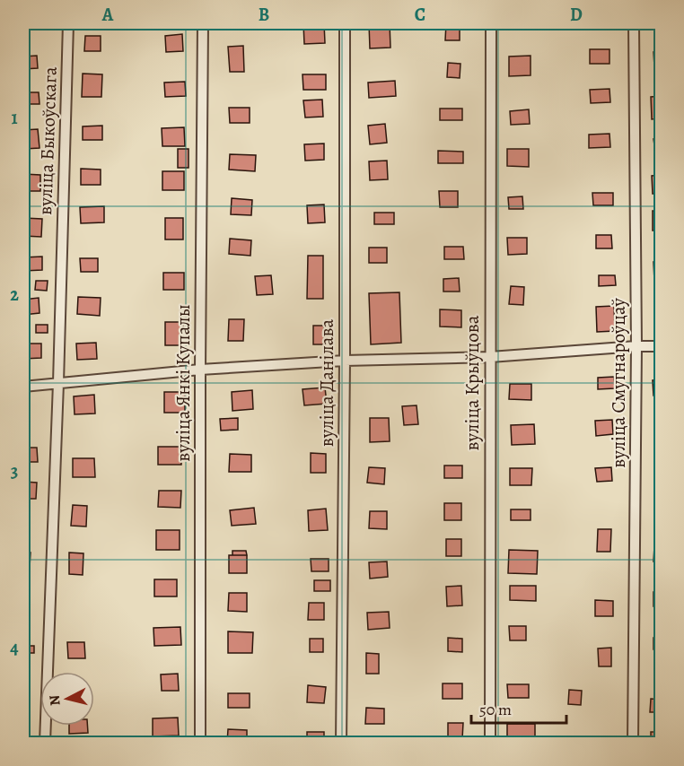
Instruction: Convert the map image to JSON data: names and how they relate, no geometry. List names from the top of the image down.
{
  "streets": {
    "street": [
      "вуліца Быкоўскага",
      "вуліца Янкі Купалы",
      "вуліца Данілава",
      "вуліца Крыўцова",
      "вуліца Смугнароўцаў"
    ]
  },
  "scale_bar": "50 m",
  "north": "left",
  "grid": {
    "columns": [
      "A",
      "B",
      "C",
      "D"
    ],
    "rows": [
      "1",
      "2",
      "3",
      "4"
    ]
  }
}
